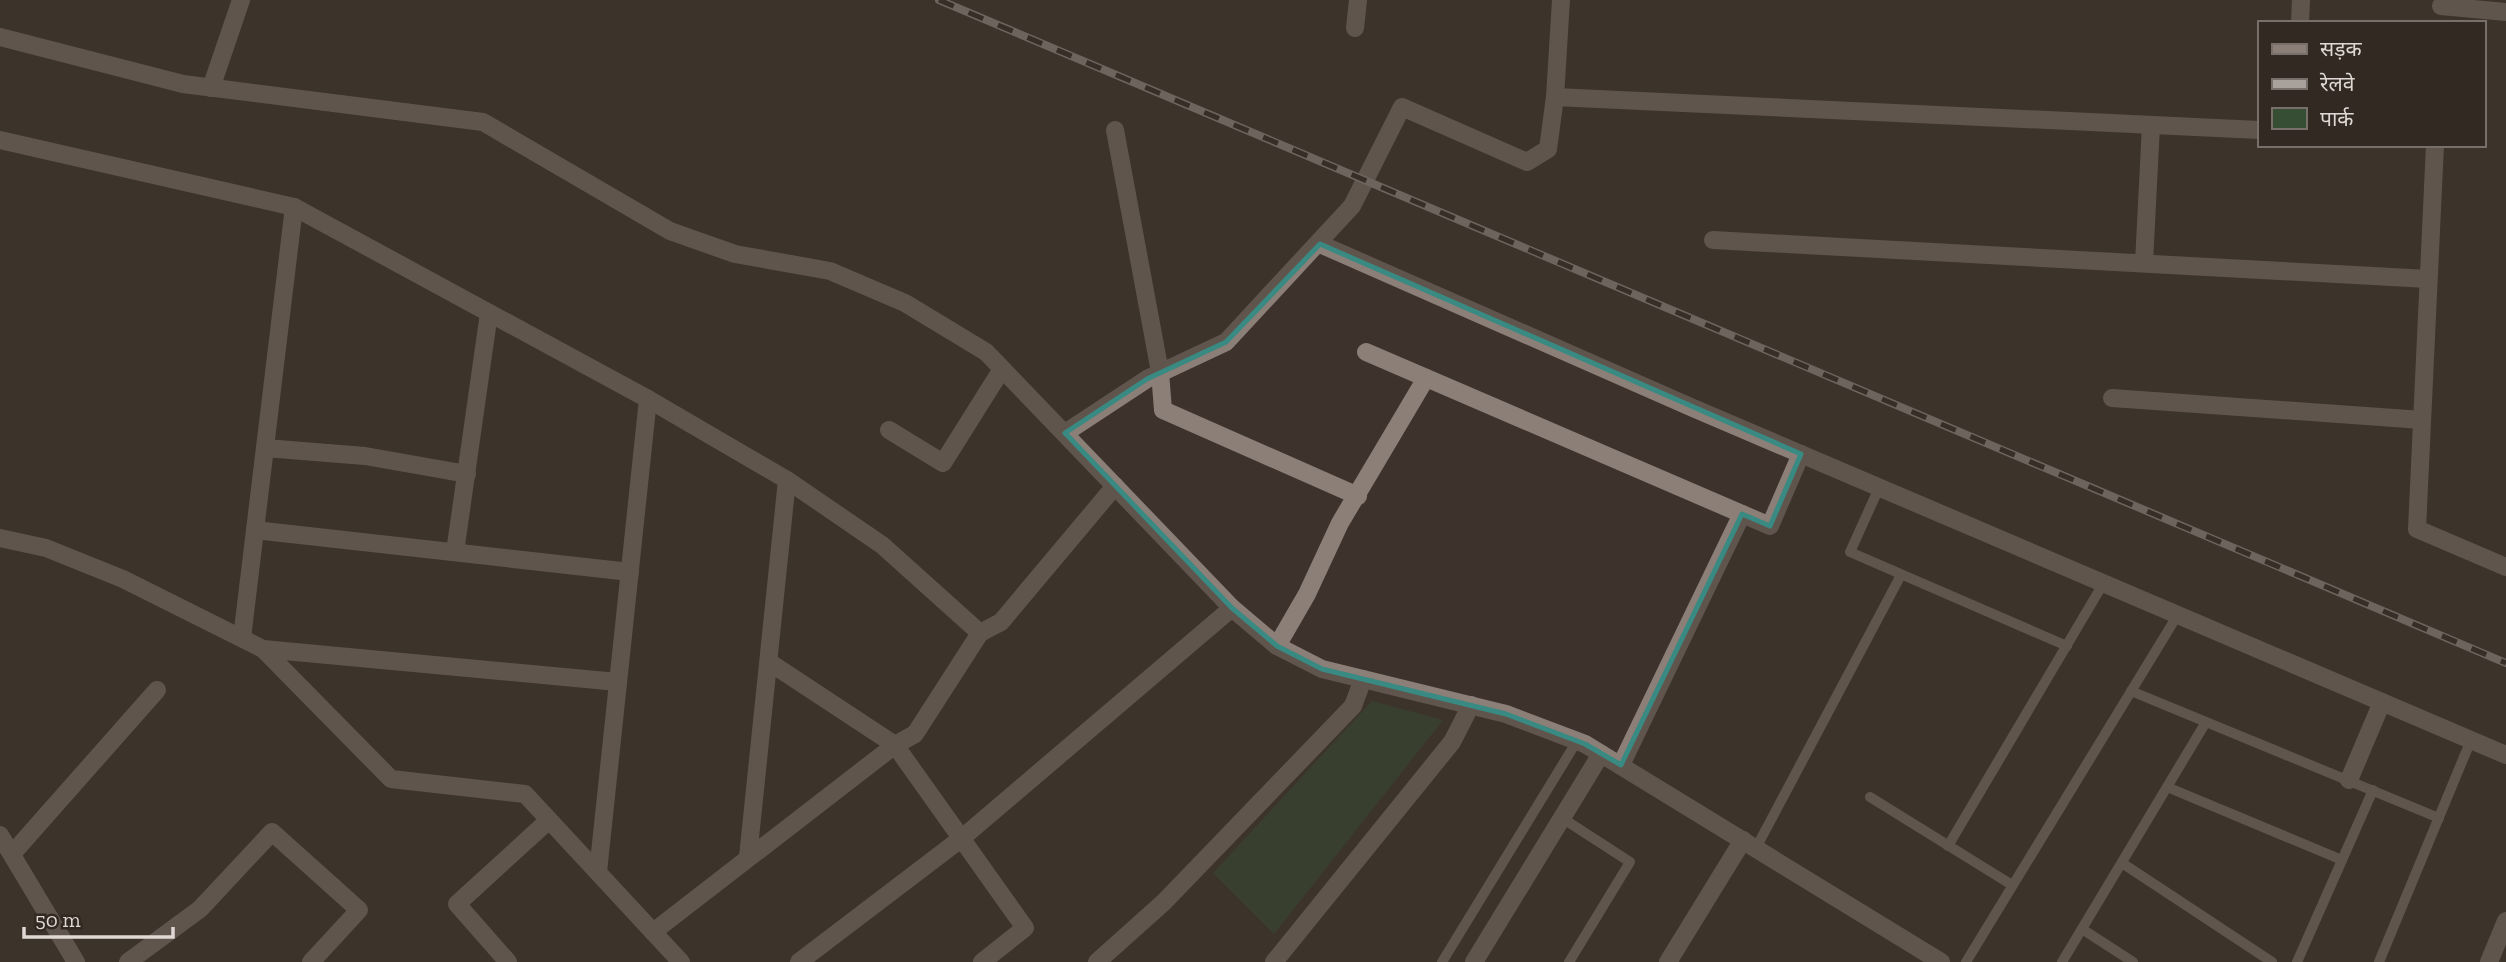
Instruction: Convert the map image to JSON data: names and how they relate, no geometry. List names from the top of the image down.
{
  "legend": ["सड़क", "रेलवे", "पार्क"],
  "scale_bar": "50 m"
}
